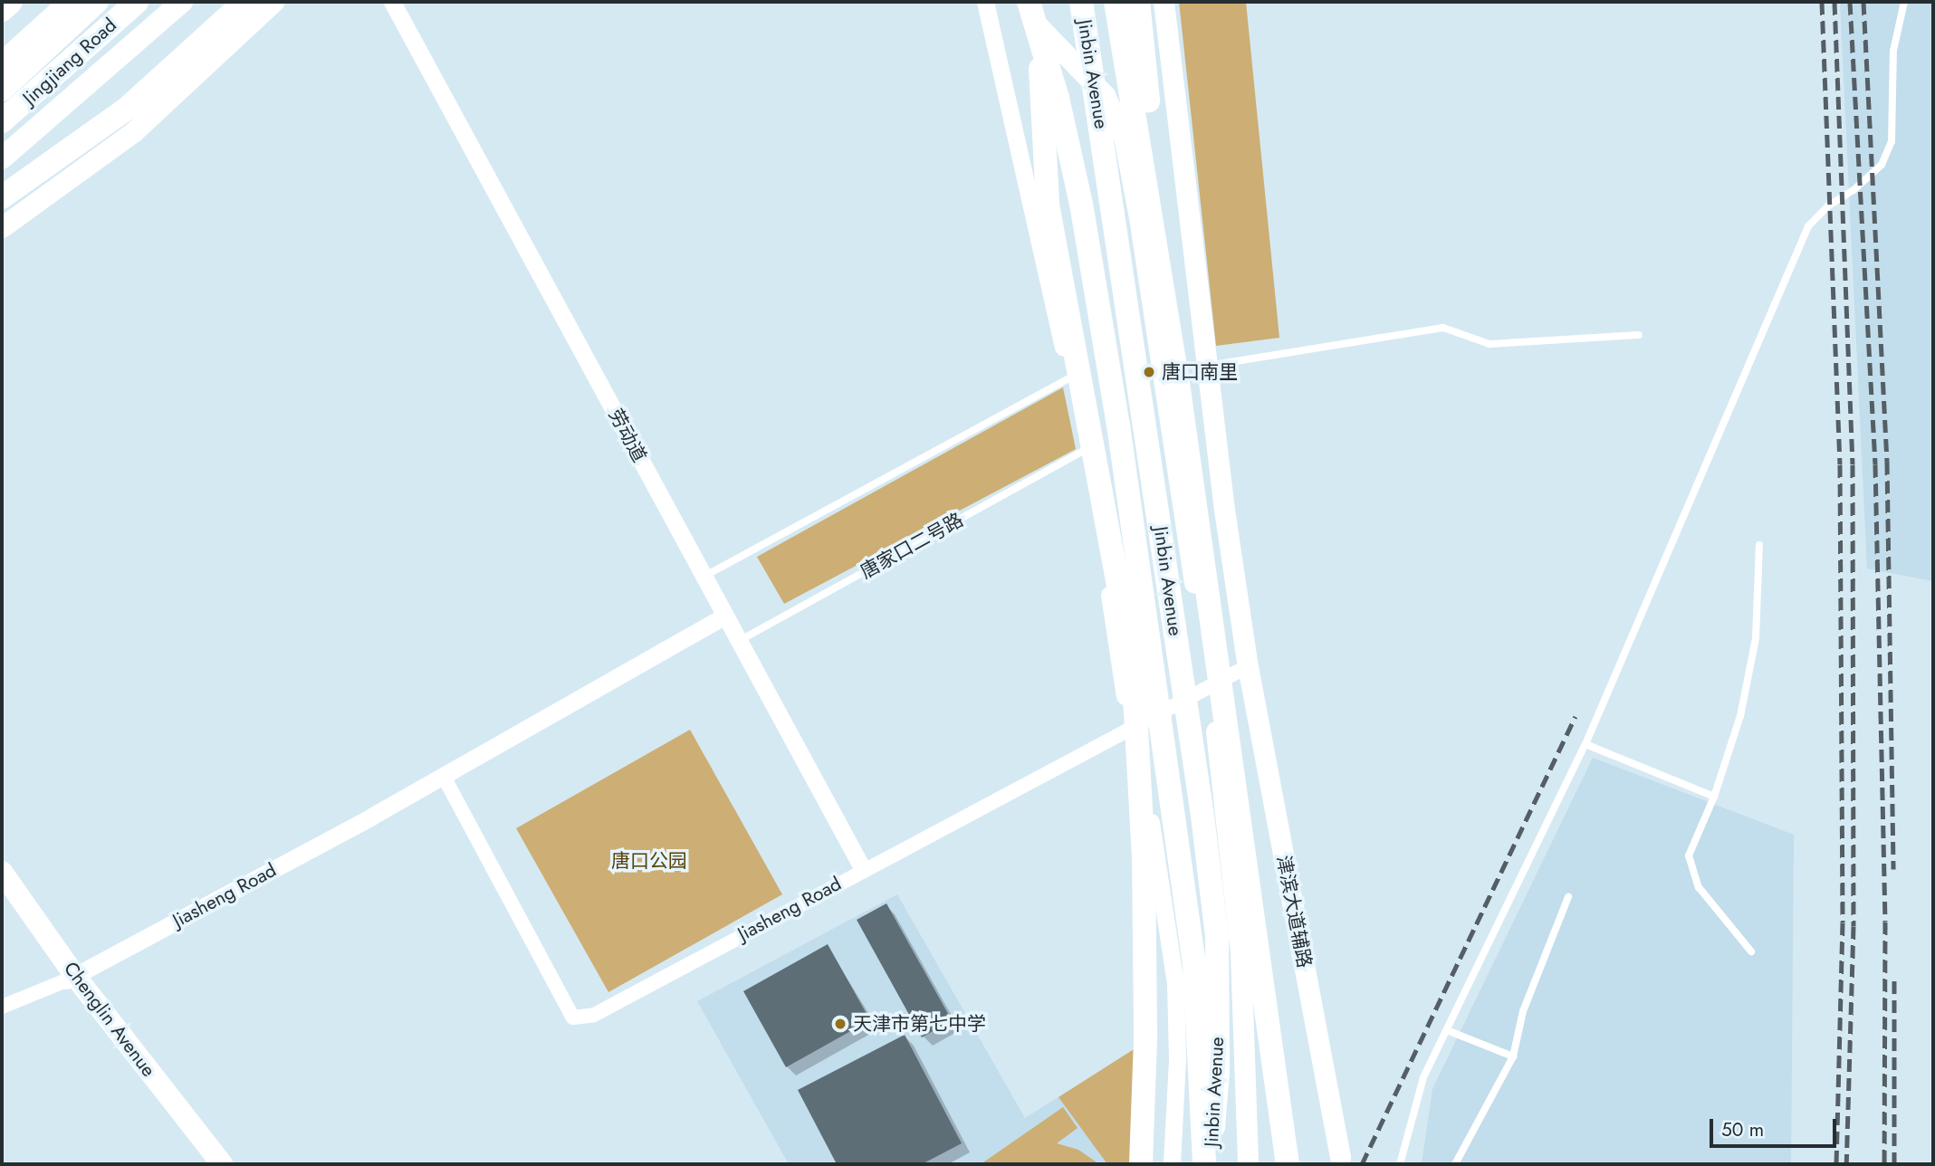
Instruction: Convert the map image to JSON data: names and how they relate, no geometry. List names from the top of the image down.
{
  "streets": {
    "highway": ["Jingjiang Road", "Jinbin Avenue"],
    "main road": ["津滨大道辅路", "Chenglin Avenue"],
    "street": ["劳动道", "Jiasheng Road"],
    "lane": ["唐家口二号路"]
  },
  "crossings": [
    ["劳动道", "唐家口二号路"],
    ["劳动道", "Jiasheng Road"],
    ["Jiasheng Road", "津滨大道辅路"],
    ["Jiasheng Road", "Chenglin Avenue"]
  ],
  "parks": ["唐口公园"],
  "places": ["唐口南里", "天津市第七中学"],
  "scale_bar": "50 m"
}
